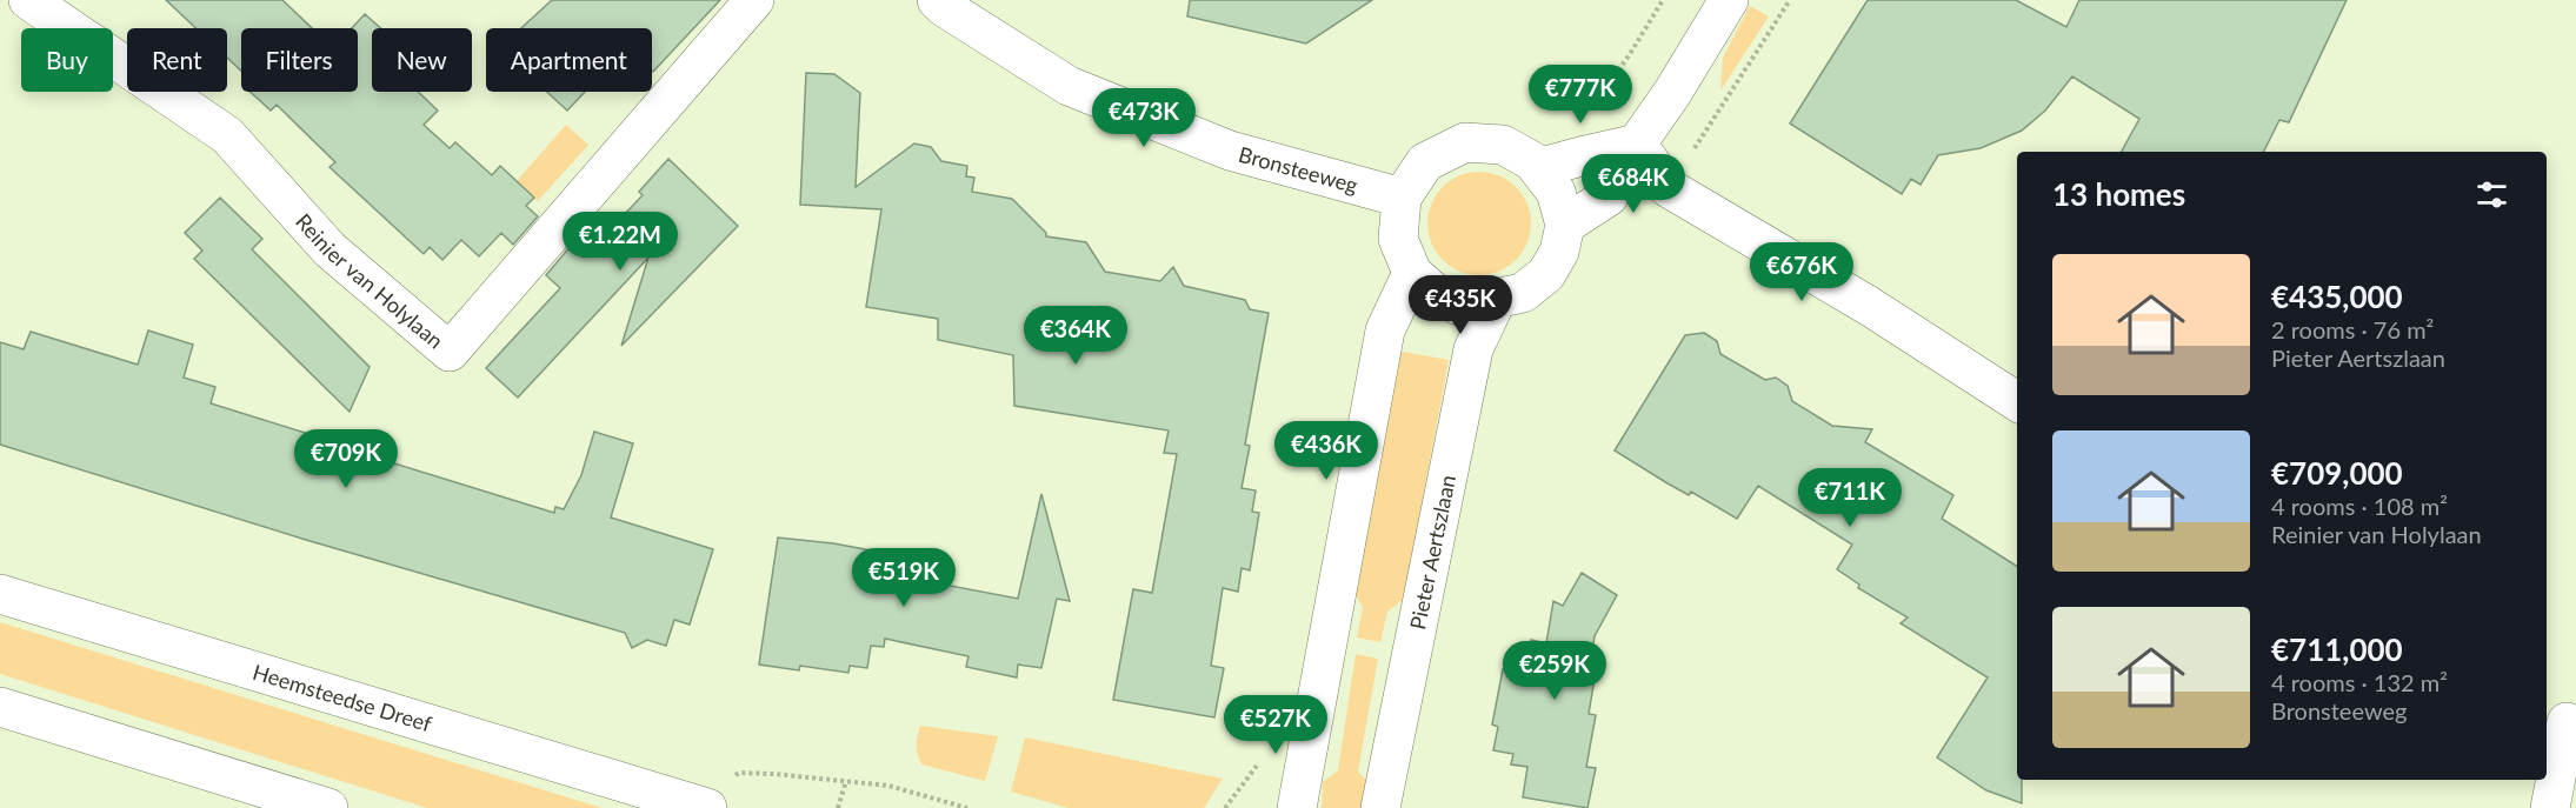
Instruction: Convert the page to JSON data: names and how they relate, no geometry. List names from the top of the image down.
{
  "streets": {
    "street": [
      "Bronsteeweg",
      "Reinier van Holylaan",
      "Pieter Aertszlaan",
      "Heemsteedse Dreef"
    ]
  },
  "crossings": [
    ["Bronsteeweg", "Pieter Aertszlaan"]
  ],
  "page": {
    "chip": [
      "Buy",
      "Rent",
      "Filters",
      "New",
      "Apartment"
    ],
    "price": [
      "€777K",
      "€473K",
      "€684K",
      "€1.22M",
      "€676K",
      "€435K",
      "€364K",
      "€436K",
      "€709K",
      "€711K",
      "€519K",
      "€259K",
      "€527K"
    ],
    "heading": "13 homes",
    "list": [
      {
        "name": "€435,000",
        "note": "2 rooms · 76 m² · Pieter Aertszlaan"
      },
      {
        "name": "€709,000",
        "note": "4 rooms · 108 m² · Reinier van Holylaan"
      },
      {
        "name": "€711,000",
        "note": "4 rooms · 132 m² · Bronsteeweg"
      }
    ]
  }
}
